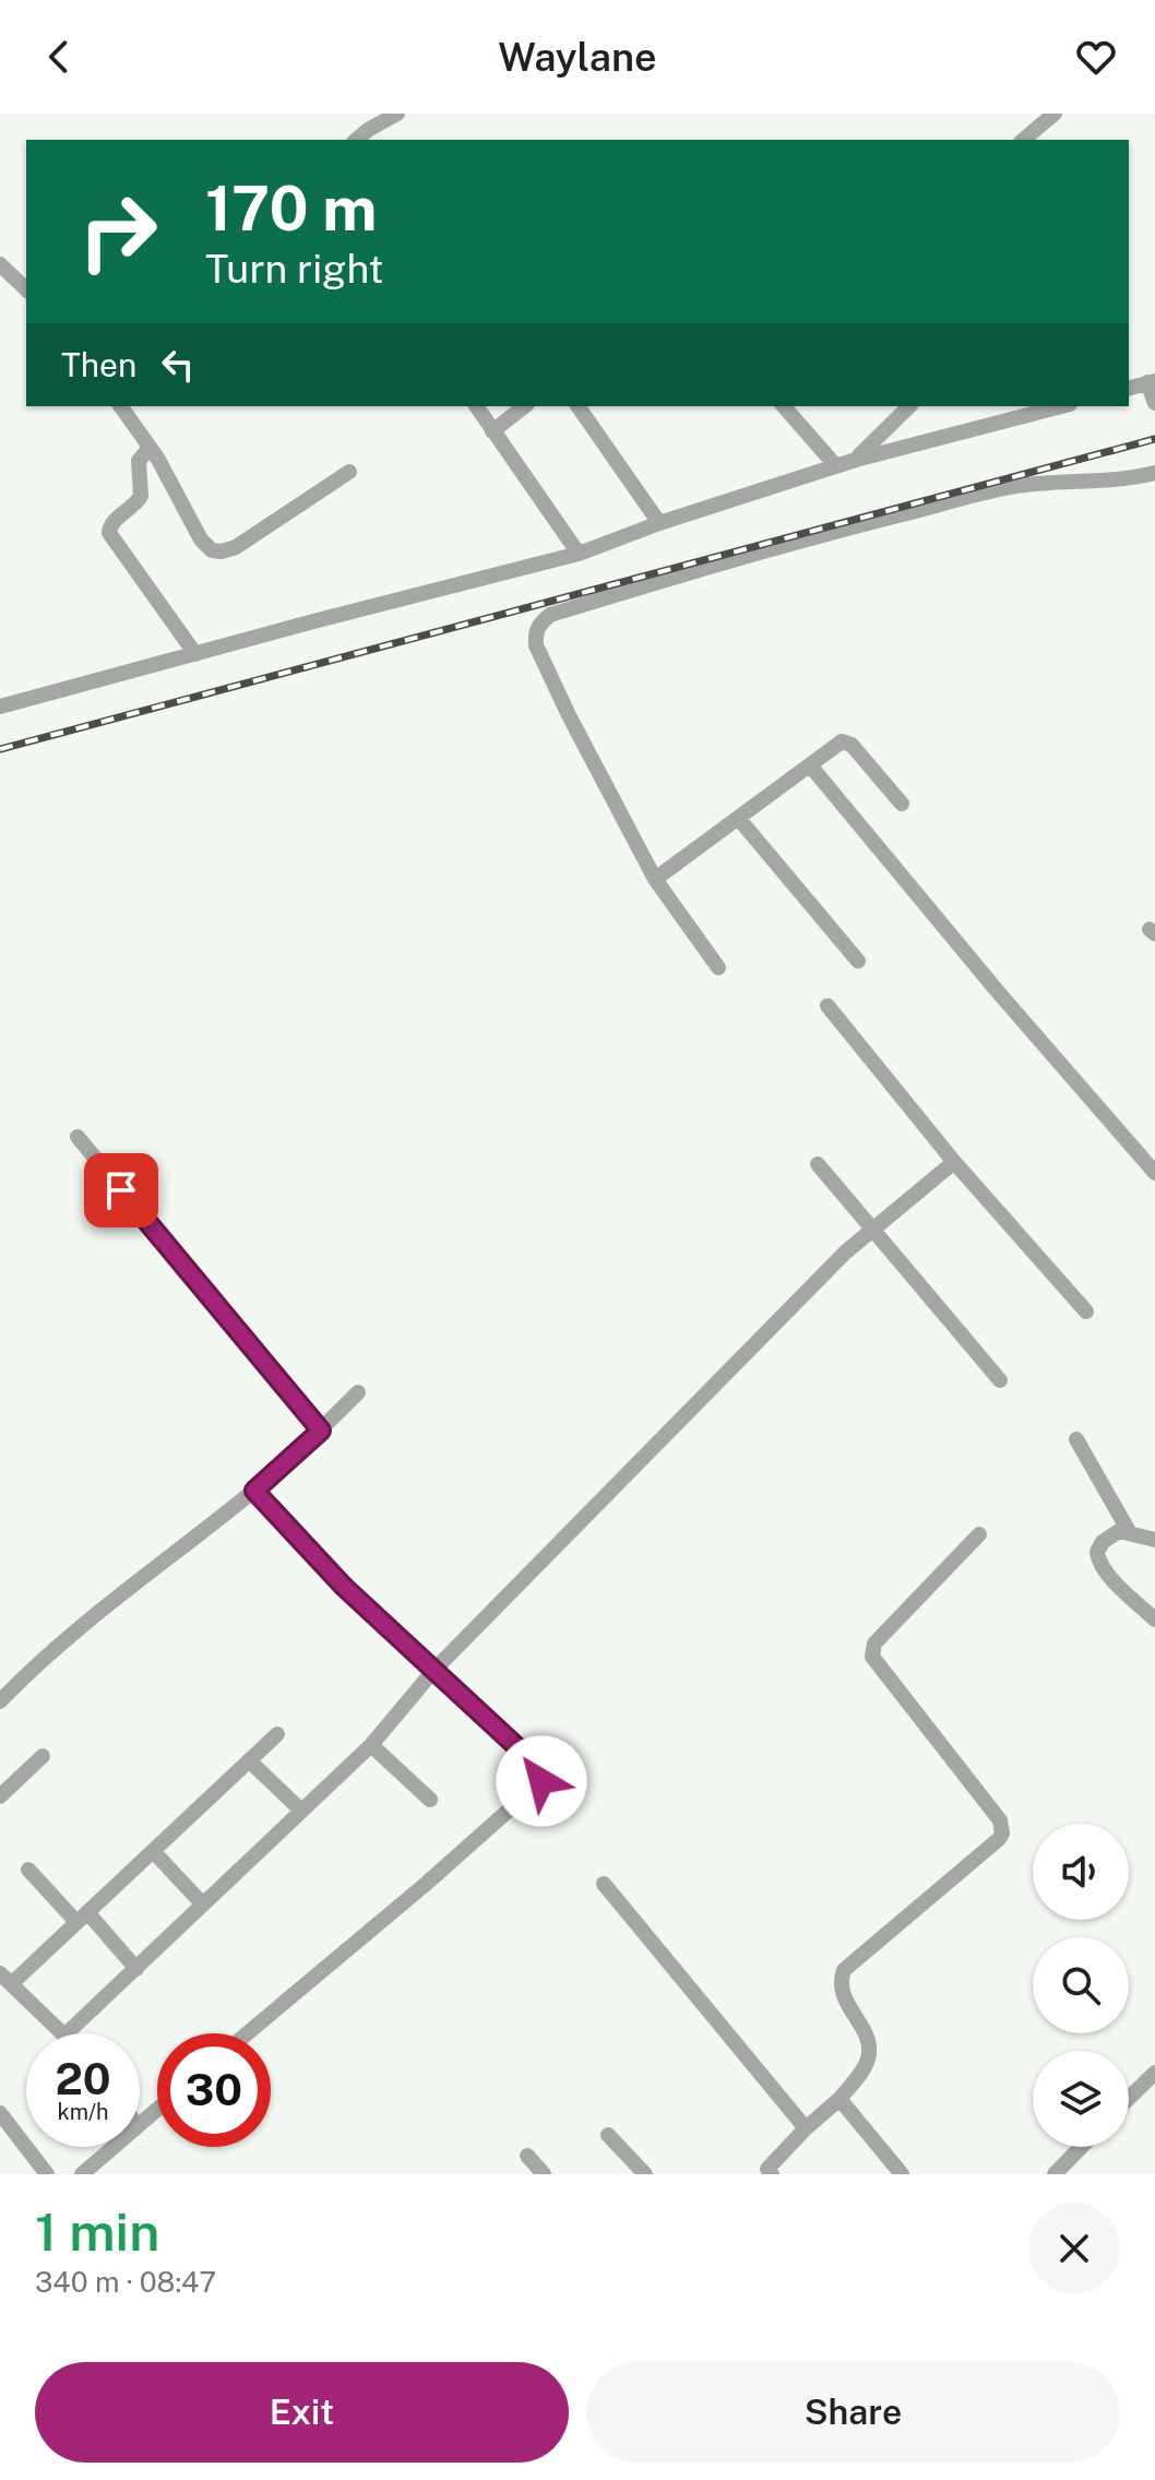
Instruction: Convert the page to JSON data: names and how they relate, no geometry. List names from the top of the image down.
{
  "page": {
    "header": "Waylane",
    "turn": ["170 m", "Turn right"],
    "then": "Then",
    "speed": "20 km/h",
    "limit": "30",
    "heading": ["1 min", "340 m · 08:47"],
    "buttons": ["Exit", "Share"]
  }
}
